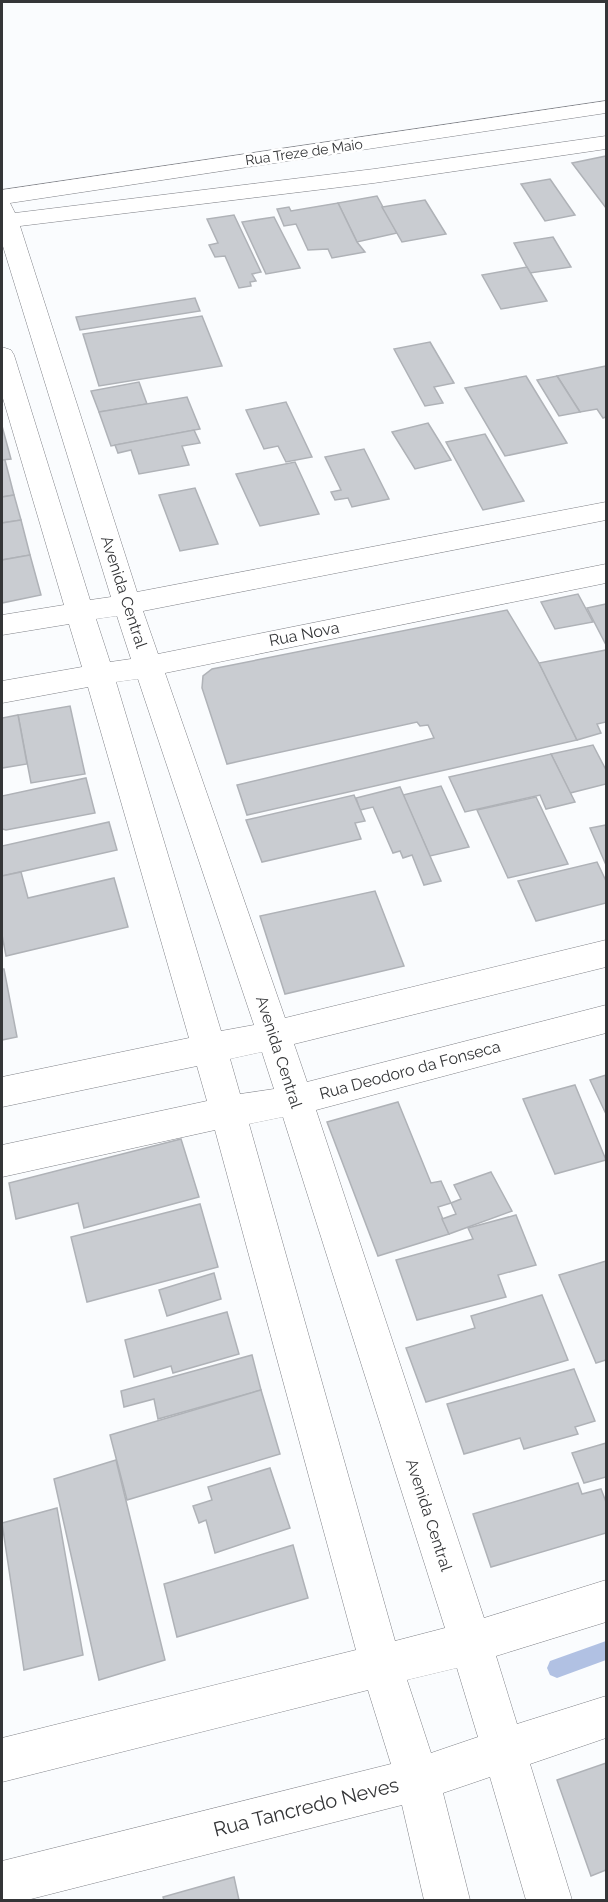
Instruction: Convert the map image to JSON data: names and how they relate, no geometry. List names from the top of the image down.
{
  "streets": {
    "street": [
      "Rua Treze de Maio",
      "Avenida Central",
      "Rua Nova",
      "Rua Deodoro da Fonseca",
      "Rua Tancredo Neves"
    ]
  },
  "crossings": [
    ["Rua Treze de Maio", "Avenida Central"],
    ["Avenida Central", "Rua Nova"],
    ["Avenida Central", "Rua Deodoro da Fonseca"],
    ["Avenida Central", "Rua Tancredo Neves"]
  ]
}
